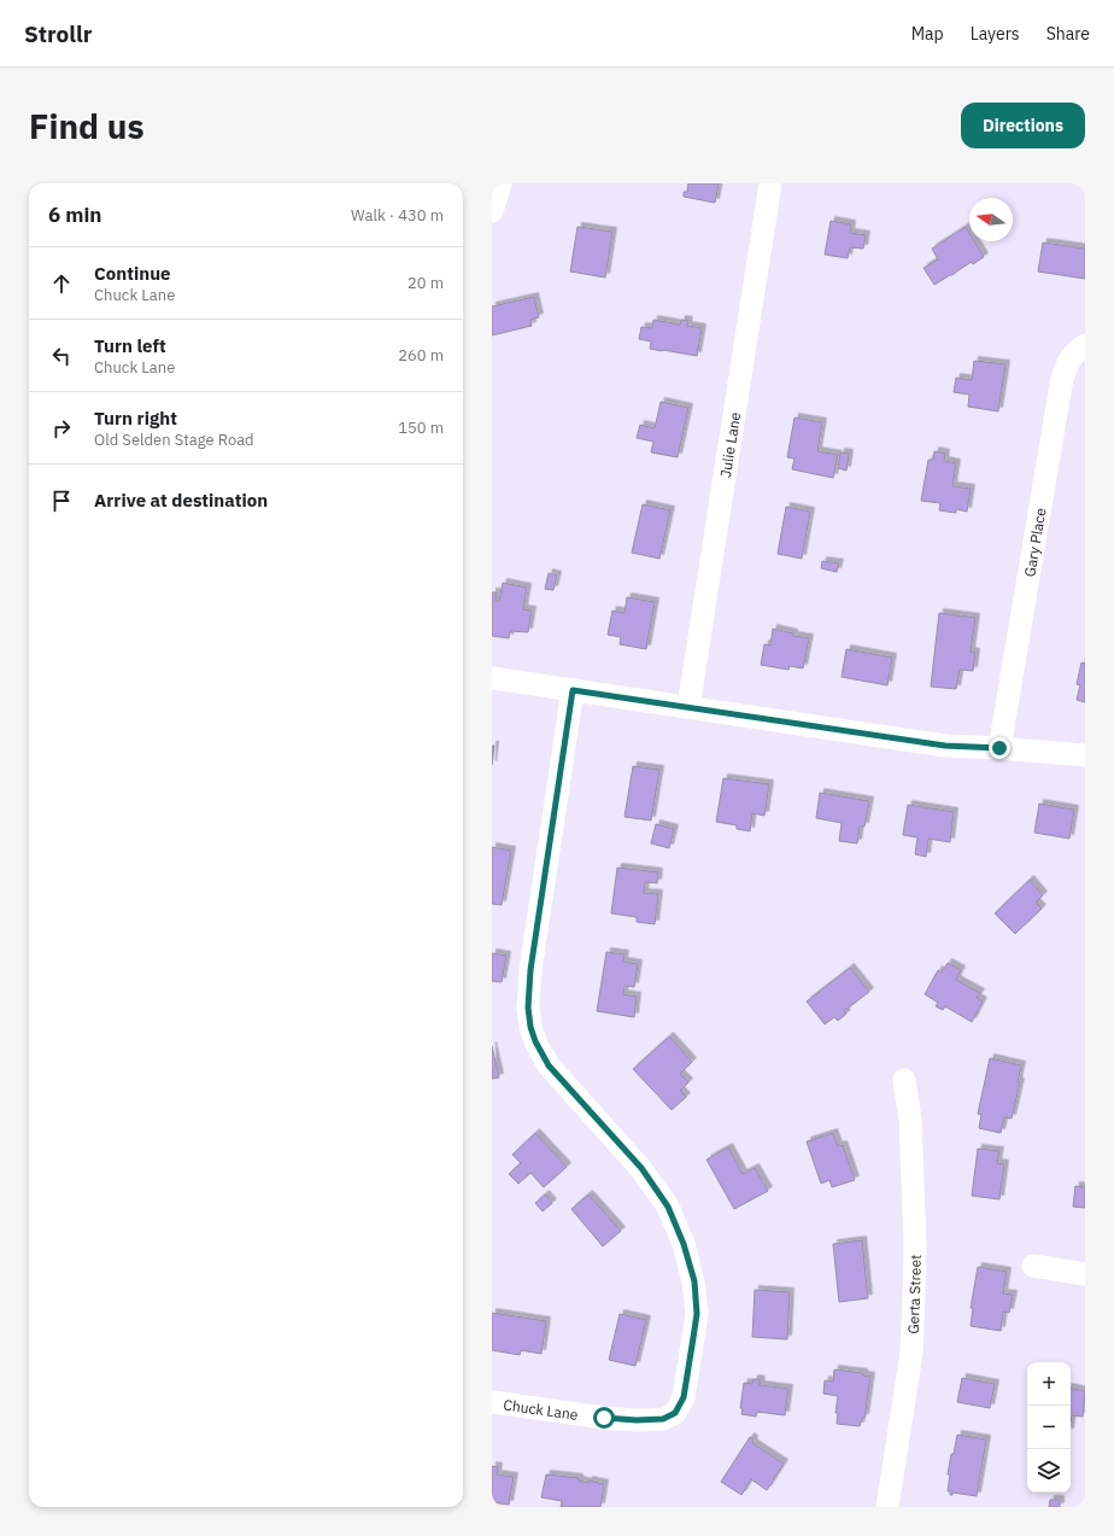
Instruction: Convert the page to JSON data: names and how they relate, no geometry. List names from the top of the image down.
{
  "streets": {
    "street": [
      "Julie Lane",
      "Gary Place",
      "Gerta Street",
      "Chuck Lane"
    ]
  },
  "north": "left",
  "page": {
    "header": "Strollr",
    "nav": ["Map", "Layers", "Share"],
    "buttons": "Directions",
    "title": "Find us",
    "heading": ["6 min", "Walk · 430 m"],
    "list": [
      ["Continue", "Chuck Lane", "20 m"],
      ["Turn left", "Chuck Lane", "260 m"],
      ["Turn right", "Old Selden Stage Road", "150 m"],
      "Arrive at destination"
    ],
    "map_buttons": ["+", "−"]
  }
}
